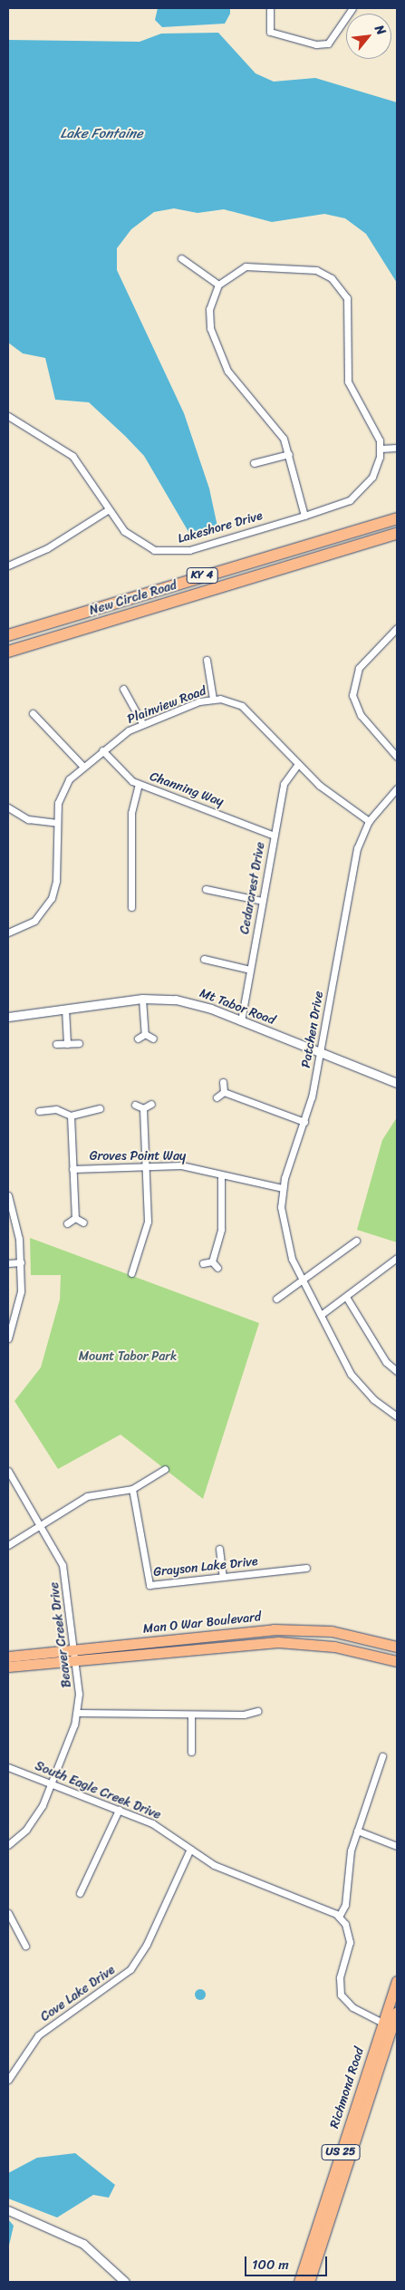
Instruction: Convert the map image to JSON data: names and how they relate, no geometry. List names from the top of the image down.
{
  "streets": {
    "highway": ["KY 4", "New Circle Road"],
    "main road": ["Man O War Boulevard", "Richmond Road", "US 25"],
    "street": [
      "Lakeshore Drive",
      "Plainview Road",
      "Channing Way",
      "Cedarcrest Drive",
      "Mt Tabor Road",
      "Patchen Drive",
      "Groves Point Way",
      "Grayson Lake Drive",
      "Beaver Creek Drive",
      "South Eagle Creek Drive",
      "Cove Lake Drive"
    ]
  },
  "crossings": [
    ["Plainview Road", "Channing Way"],
    ["Plainview Road", "Cedarcrest Drive"],
    ["Plainview Road", "Patchen Drive"],
    ["Channing Way", "Cedarcrest Drive"],
    ["Cedarcrest Drive", "Mt Tabor Road"],
    ["Mt Tabor Road", "Patchen Drive"],
    ["Patchen Drive", "Groves Point Way"],
    ["Man O War Boulevard", "Beaver Creek Drive"],
    ["Beaver Creek Drive", "South Eagle Creek Drive"],
    ["South Eagle Creek Drive", "Cove Lake Drive"],
    ["South Eagle Creek Drive", "Richmond Road"]
  ],
  "water": ["Lake Fontaine"],
  "parks": ["Mount Tabor Park"],
  "scale_bar": "100 m",
  "north": "top right"
}
